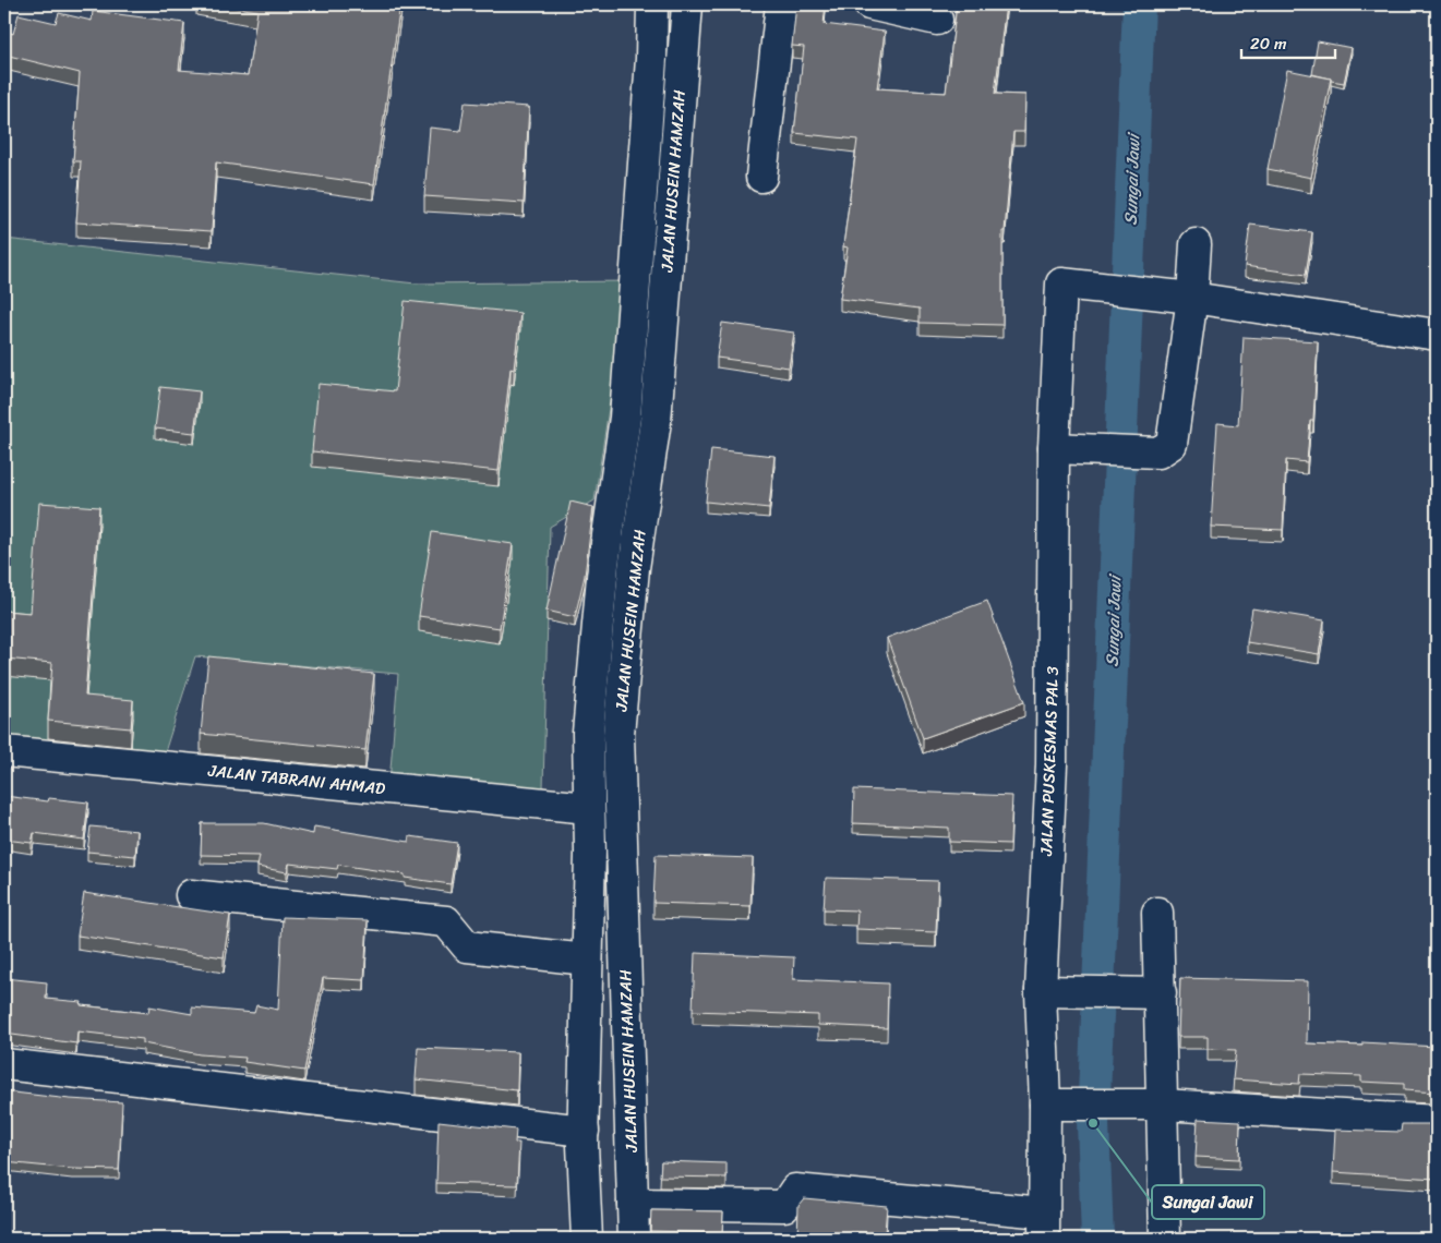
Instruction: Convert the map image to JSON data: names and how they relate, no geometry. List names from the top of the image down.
{
  "streets": {
    "street": ["JALAN HUSEIN HAMZAH", "JALAN PUSKESMAS PAL 3", "JALAN TABRANI AHMAD"]
  },
  "crossings": [
    ["JALAN HUSEIN HAMZAH", "JALAN TABRANI AHMAD"]
  ],
  "water": ["Sungai Jawi"],
  "places": ["Sungai Jawi"],
  "scale_bar": "20 m"
}
